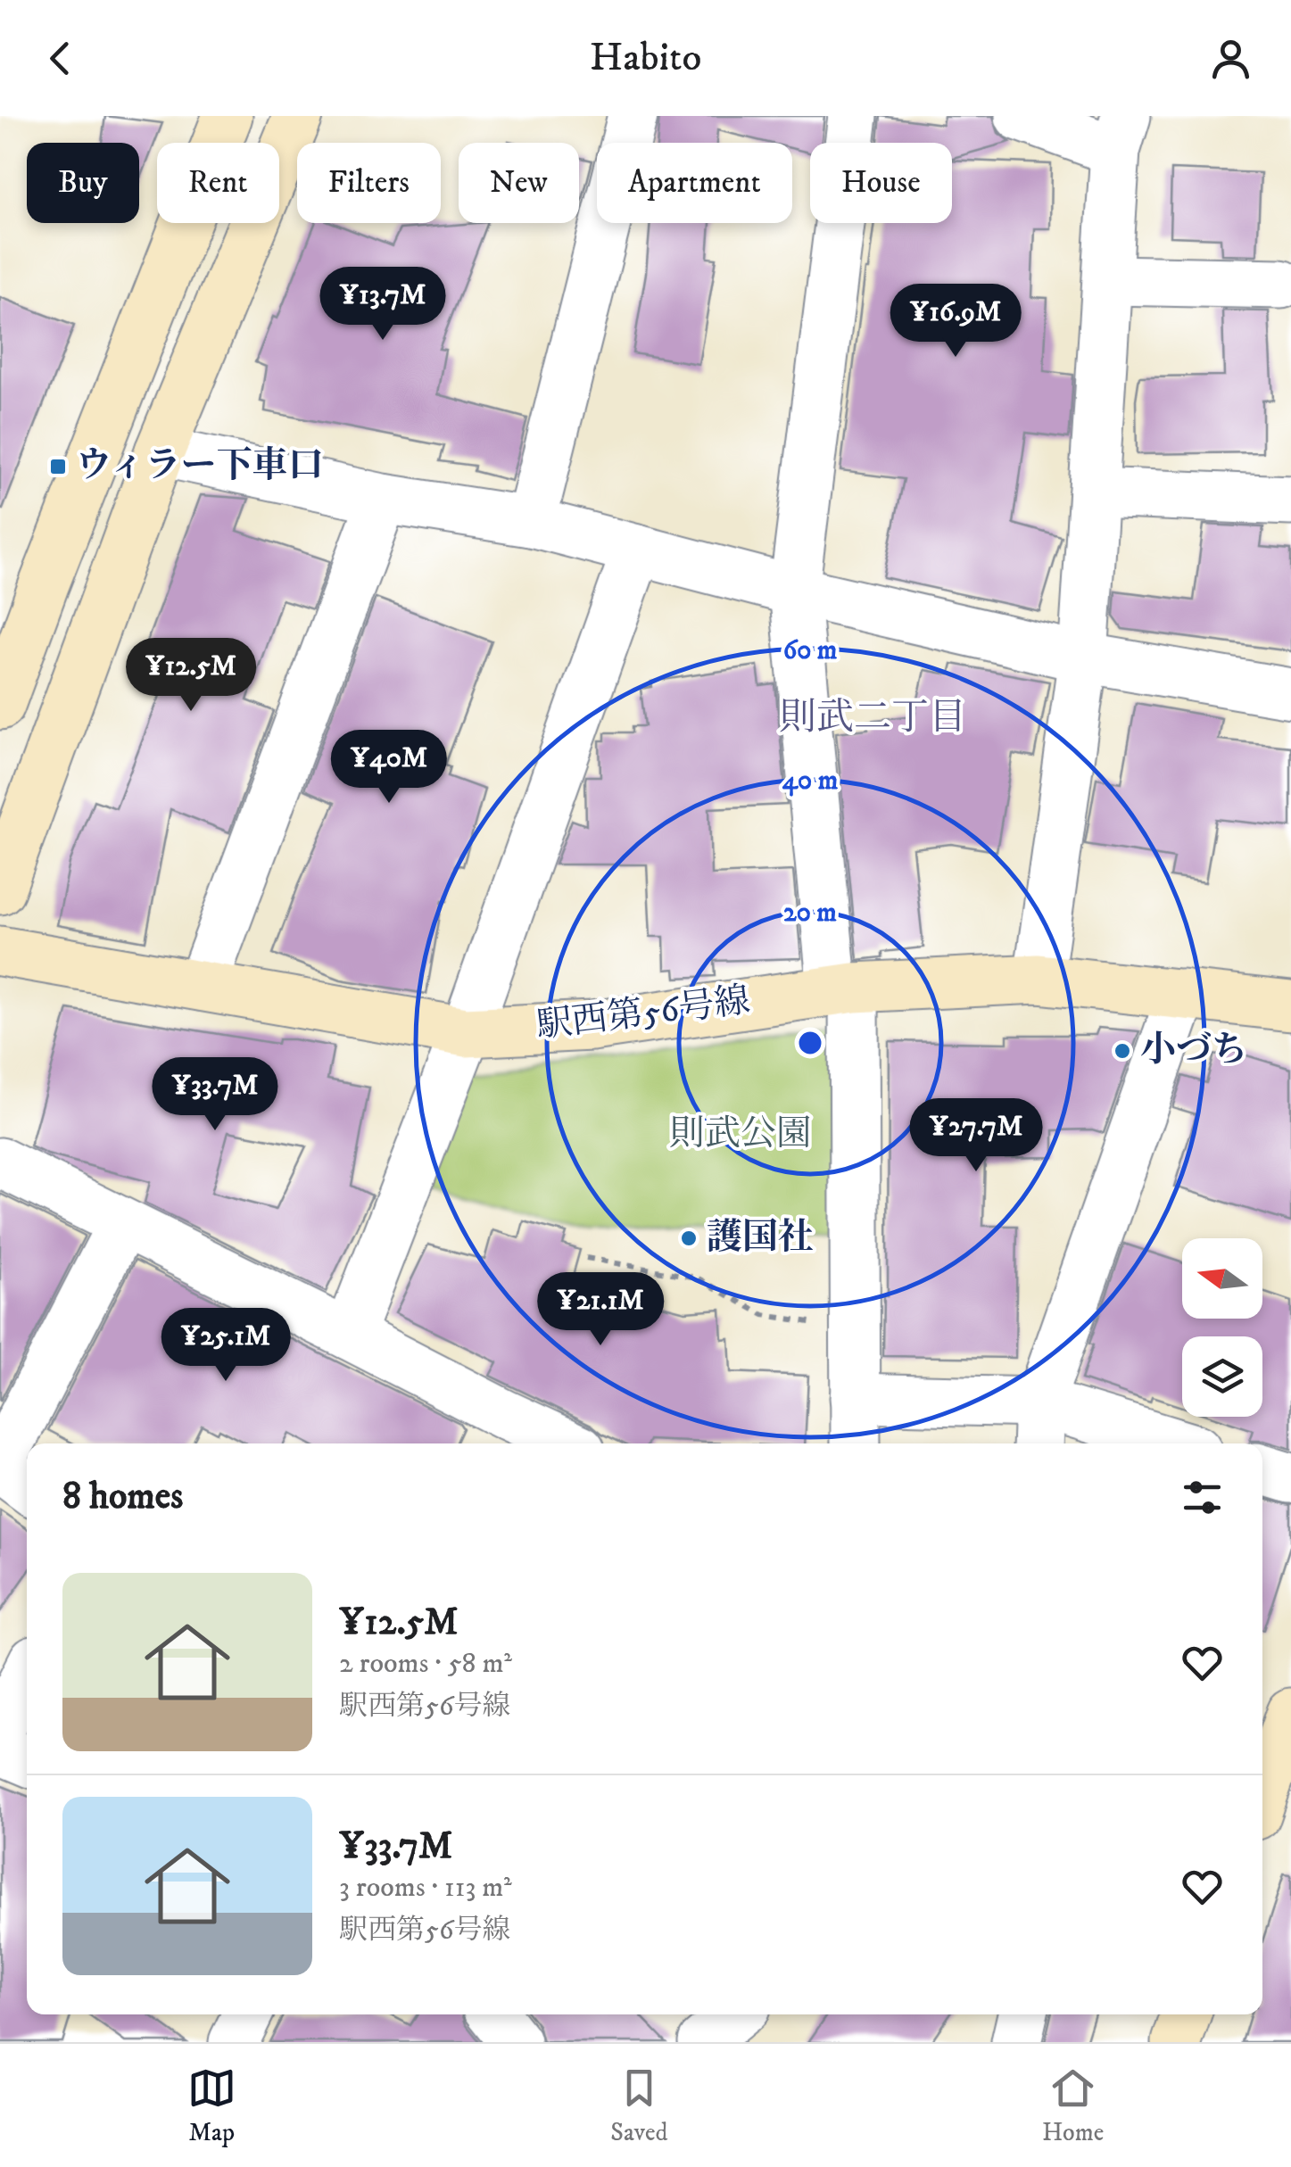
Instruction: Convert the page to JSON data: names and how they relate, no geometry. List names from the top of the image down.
{
  "streets": {
    "street": ["駅西第56号線"]
  },
  "districts": ["則武二丁目"],
  "parks": ["則武公園"],
  "places": {
    "transit": ["ウィラー下車口"],
    "other": ["小づち", "護国社"]
  },
  "north": "left",
  "page": {
    "header": "Habito",
    "chip": [
      "Buy",
      "Rent",
      "Filters",
      "New",
      "Apartment",
      "House"
    ],
    "price": [
      "¥13.7M",
      "¥16.9M",
      "¥12.5M",
      "¥40M",
      "¥33.7M",
      "¥27.7M",
      "¥21.1M",
      "¥25.1M"
    ],
    "heading": "8 homes",
    "list": [
      {
        "name": "¥12.5M",
        "note": "2 rooms · 58 m² · 駅西第56号線"
      },
      {
        "name": "¥33.7M",
        "note": "3 rooms · 113 m² · 駅西第56号線"
      }
    ],
    "tabs": ["Map", "Saved", "Home"]
  },
  "rings": ["60 m", "40 m", "20 m"]
}
